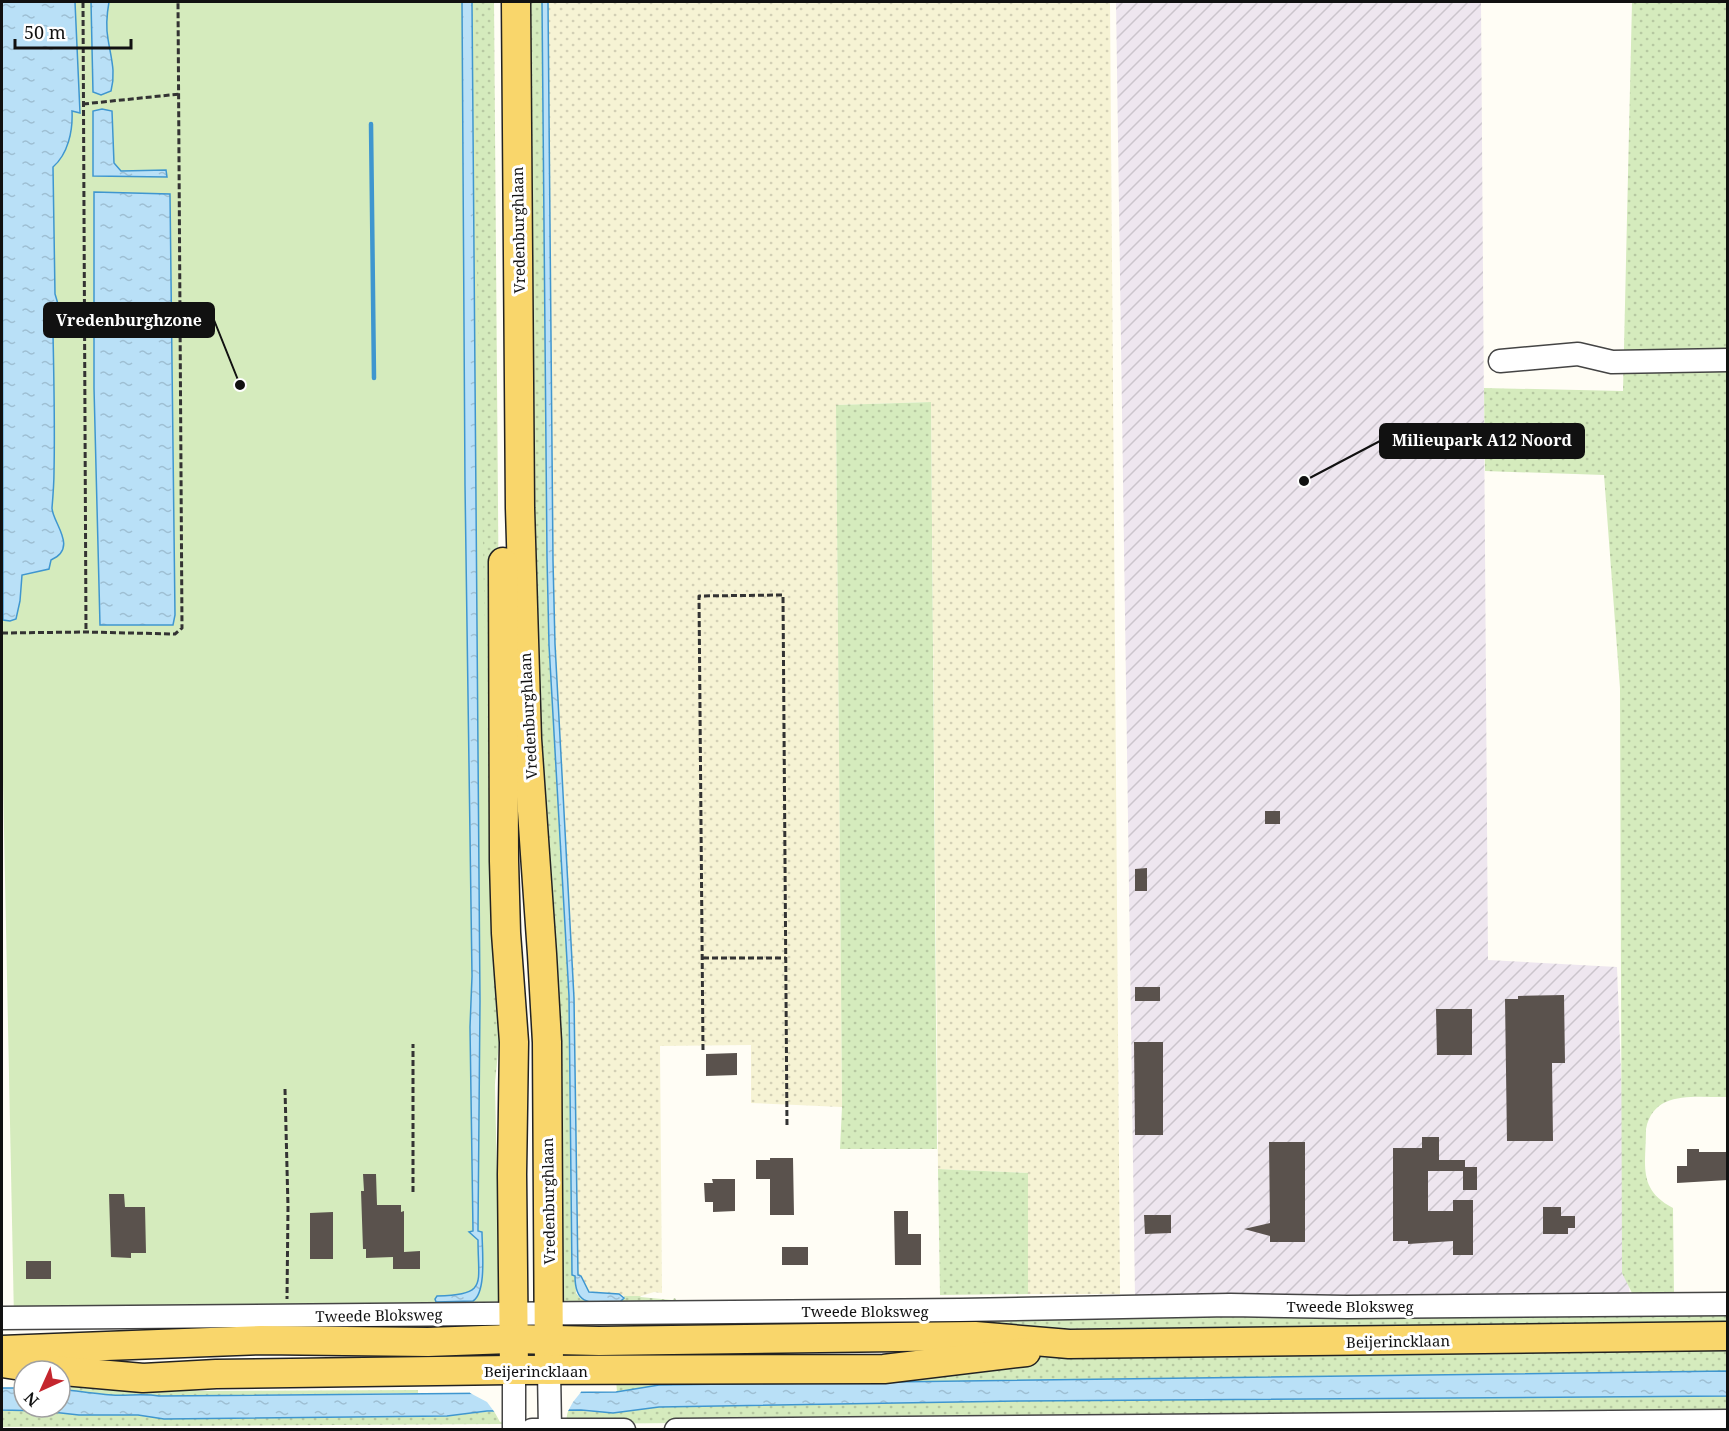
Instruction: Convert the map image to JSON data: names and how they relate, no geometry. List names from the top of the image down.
{
  "streets": {
    "main road": ["Vredenburghlaan", "Beijerincklaan"],
    "street": ["Tweede Bloksweg"]
  },
  "crossings": [
    ["Vredenburghlaan", "Tweede Bloksweg"],
    ["Vredenburghlaan", "Beijerincklaan"],
    ["Tweede Bloksweg", "Beijerincklaan"]
  ],
  "places": ["Vredenburghzone", "Milieupark A12 Noord"],
  "scale_bar": "50 m",
  "north": "bottom left"
}
